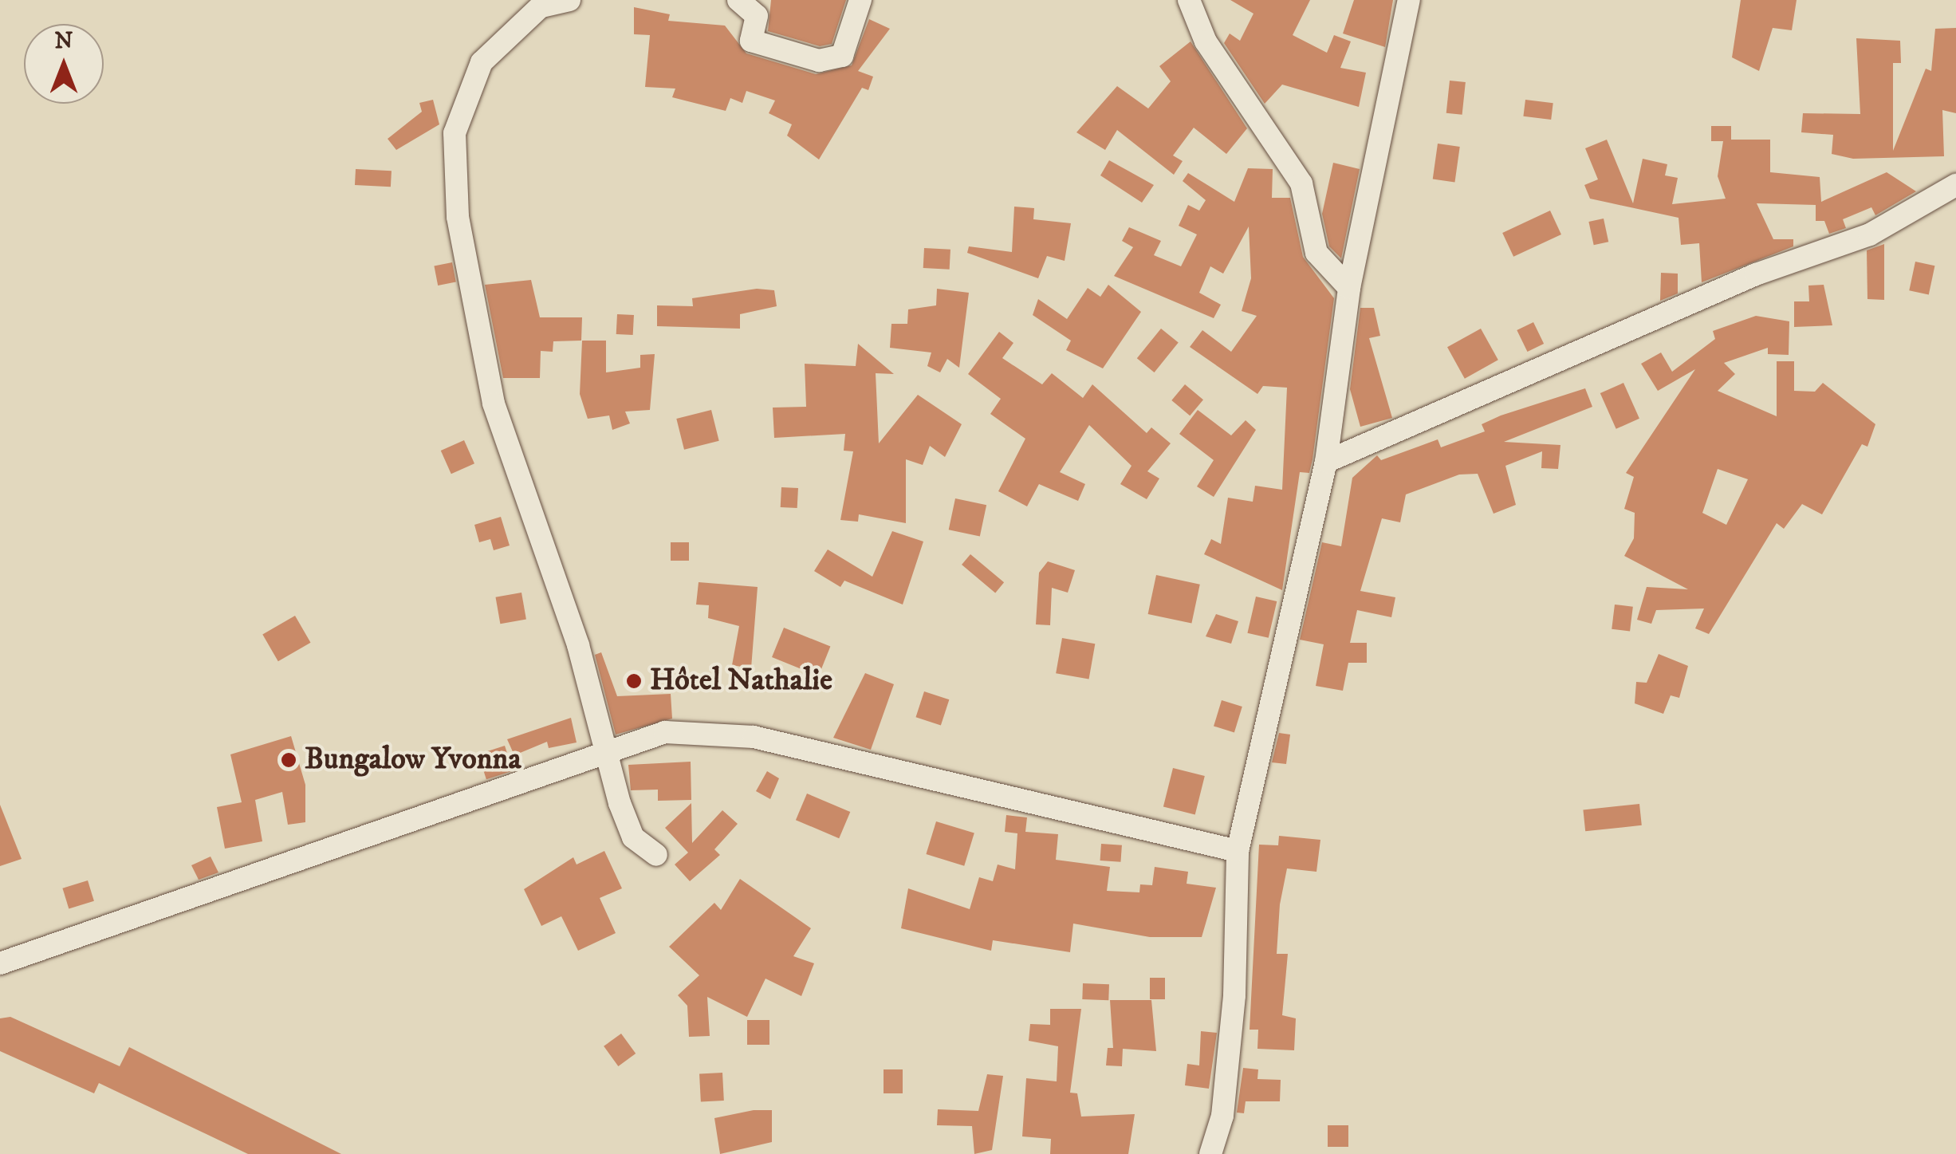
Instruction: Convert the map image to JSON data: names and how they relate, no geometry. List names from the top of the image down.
{
  "places": ["Hôtel Nathalie", "Bungalow Yvonna"],
  "north": "top"
}
